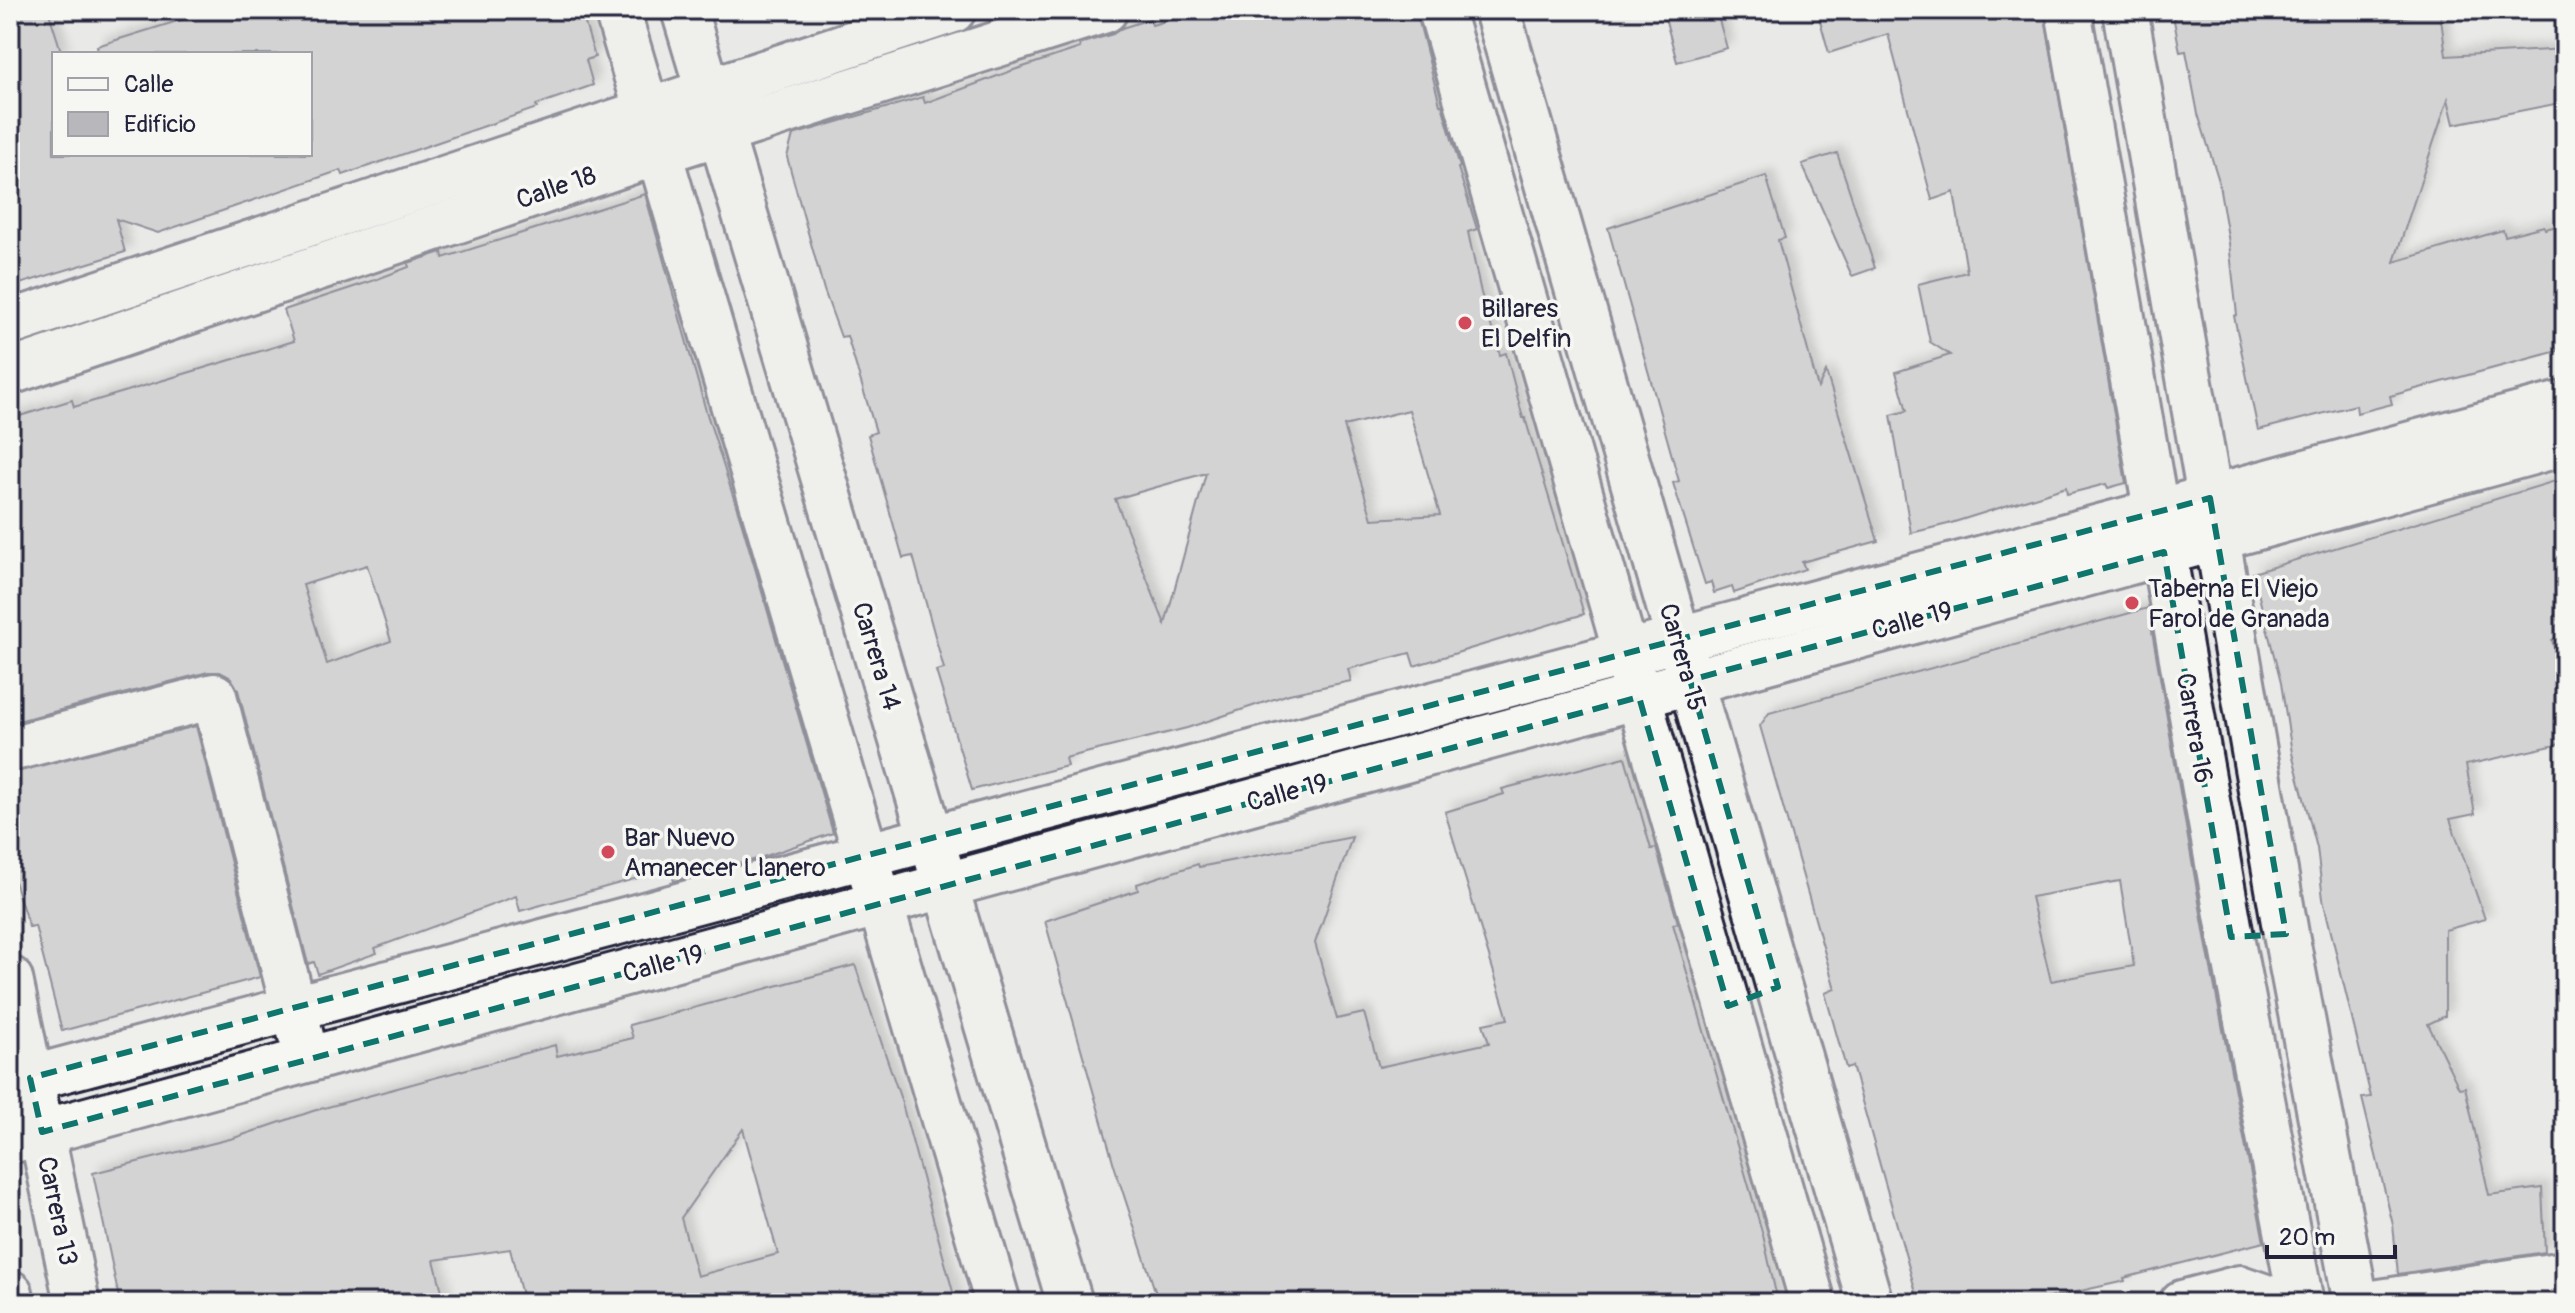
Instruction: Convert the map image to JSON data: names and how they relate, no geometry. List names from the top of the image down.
{
  "streets": {
    "street": [
      "Calle 18",
      "Calle 19",
      "Carrera 14",
      "Carrera 15",
      "Carrera 16",
      "Carrera 13"
    ]
  },
  "crossings": [
    ["Calle 18", "Carrera 14"],
    ["Calle 19", "Carrera 14"],
    ["Calle 19", "Carrera 15"],
    ["Calle 19", "Carrera 16"],
    ["Calle 19", "Carrera 13"]
  ],
  "places": ["Billares El Delfin", "Taberna El Viejo Farol de Granada", "Bar Nuevo Amanecer Llanero"],
  "legend": ["Calle", "Edificio"],
  "scale_bar": "20 m"
}
